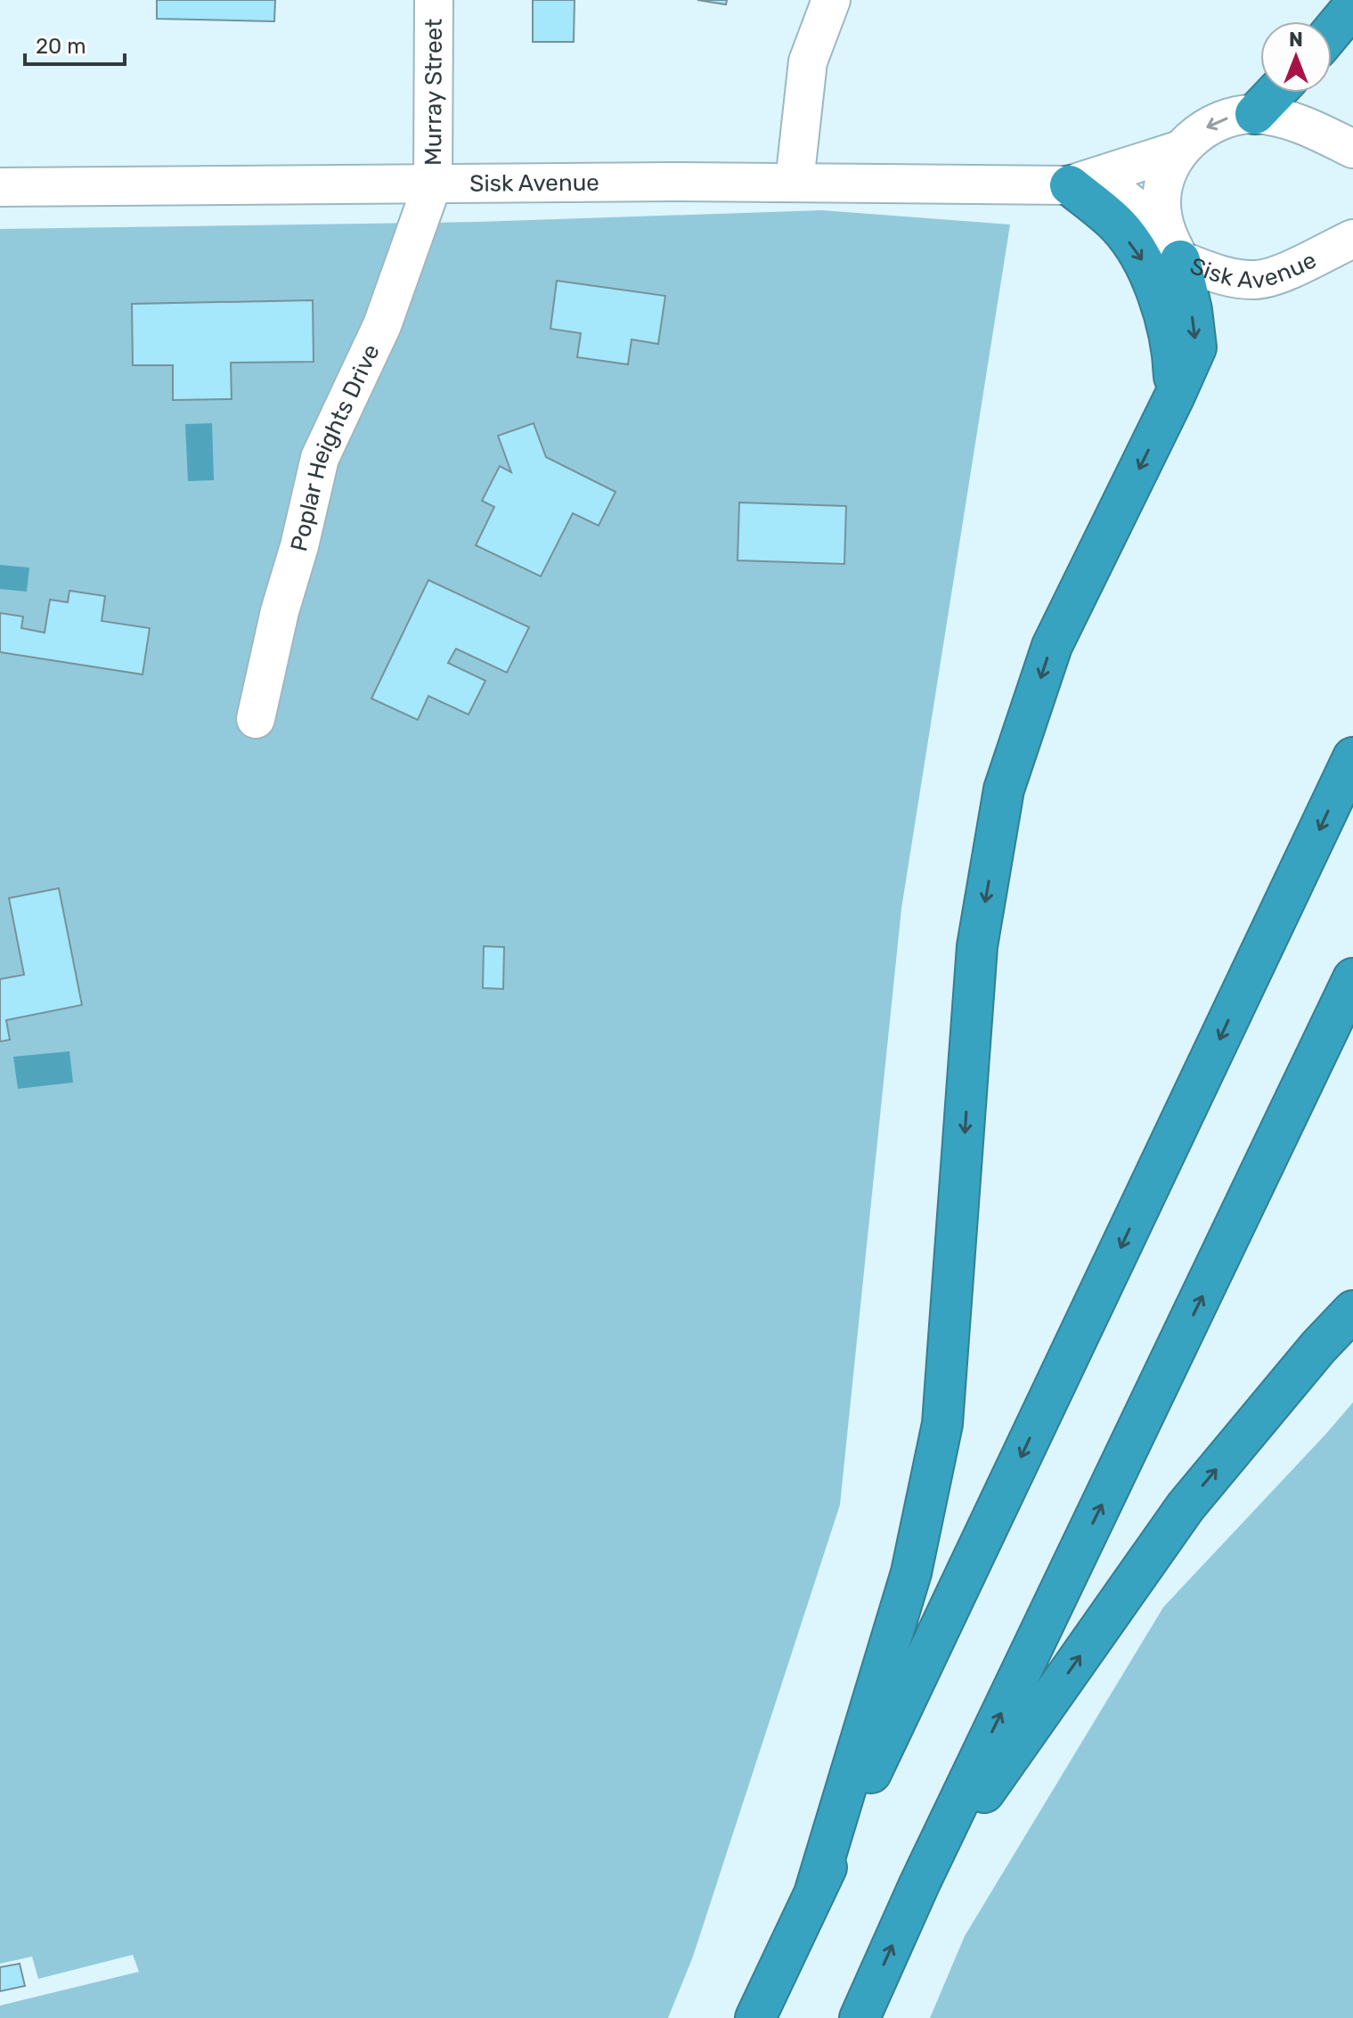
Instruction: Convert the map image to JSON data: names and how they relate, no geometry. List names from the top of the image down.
{
  "streets": {
    "street": ["Murray Street", "Sisk Avenue", "Poplar Heights Drive"]
  },
  "crossings": [
    ["Murray Street", "Sisk Avenue"],
    ["Murray Street", "Poplar Heights Drive"],
    ["Sisk Avenue", "Poplar Heights Drive"]
  ],
  "scale_bar": "20 m",
  "north": "top"
}
